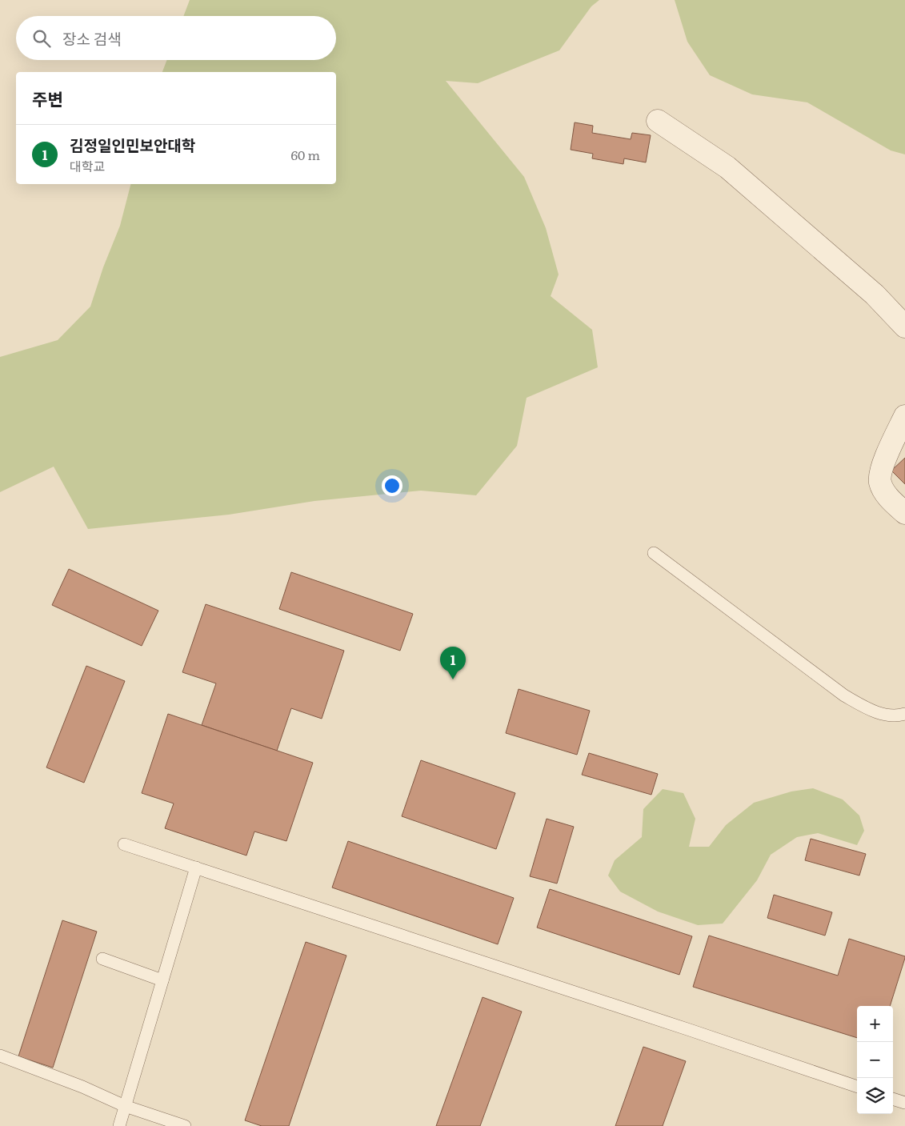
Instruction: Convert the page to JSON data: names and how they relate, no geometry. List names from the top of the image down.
{
  "page": {
    "search": "장소 검색",
    "heading": "주변",
    "list": [
      {
        "mark": "1",
        "name": "김정일인민보안대학",
        "note": "대학교",
        "value": "60 m"
      }
    ],
    "pins": "1",
    "map_buttons": ["+", "−"]
  }
}
